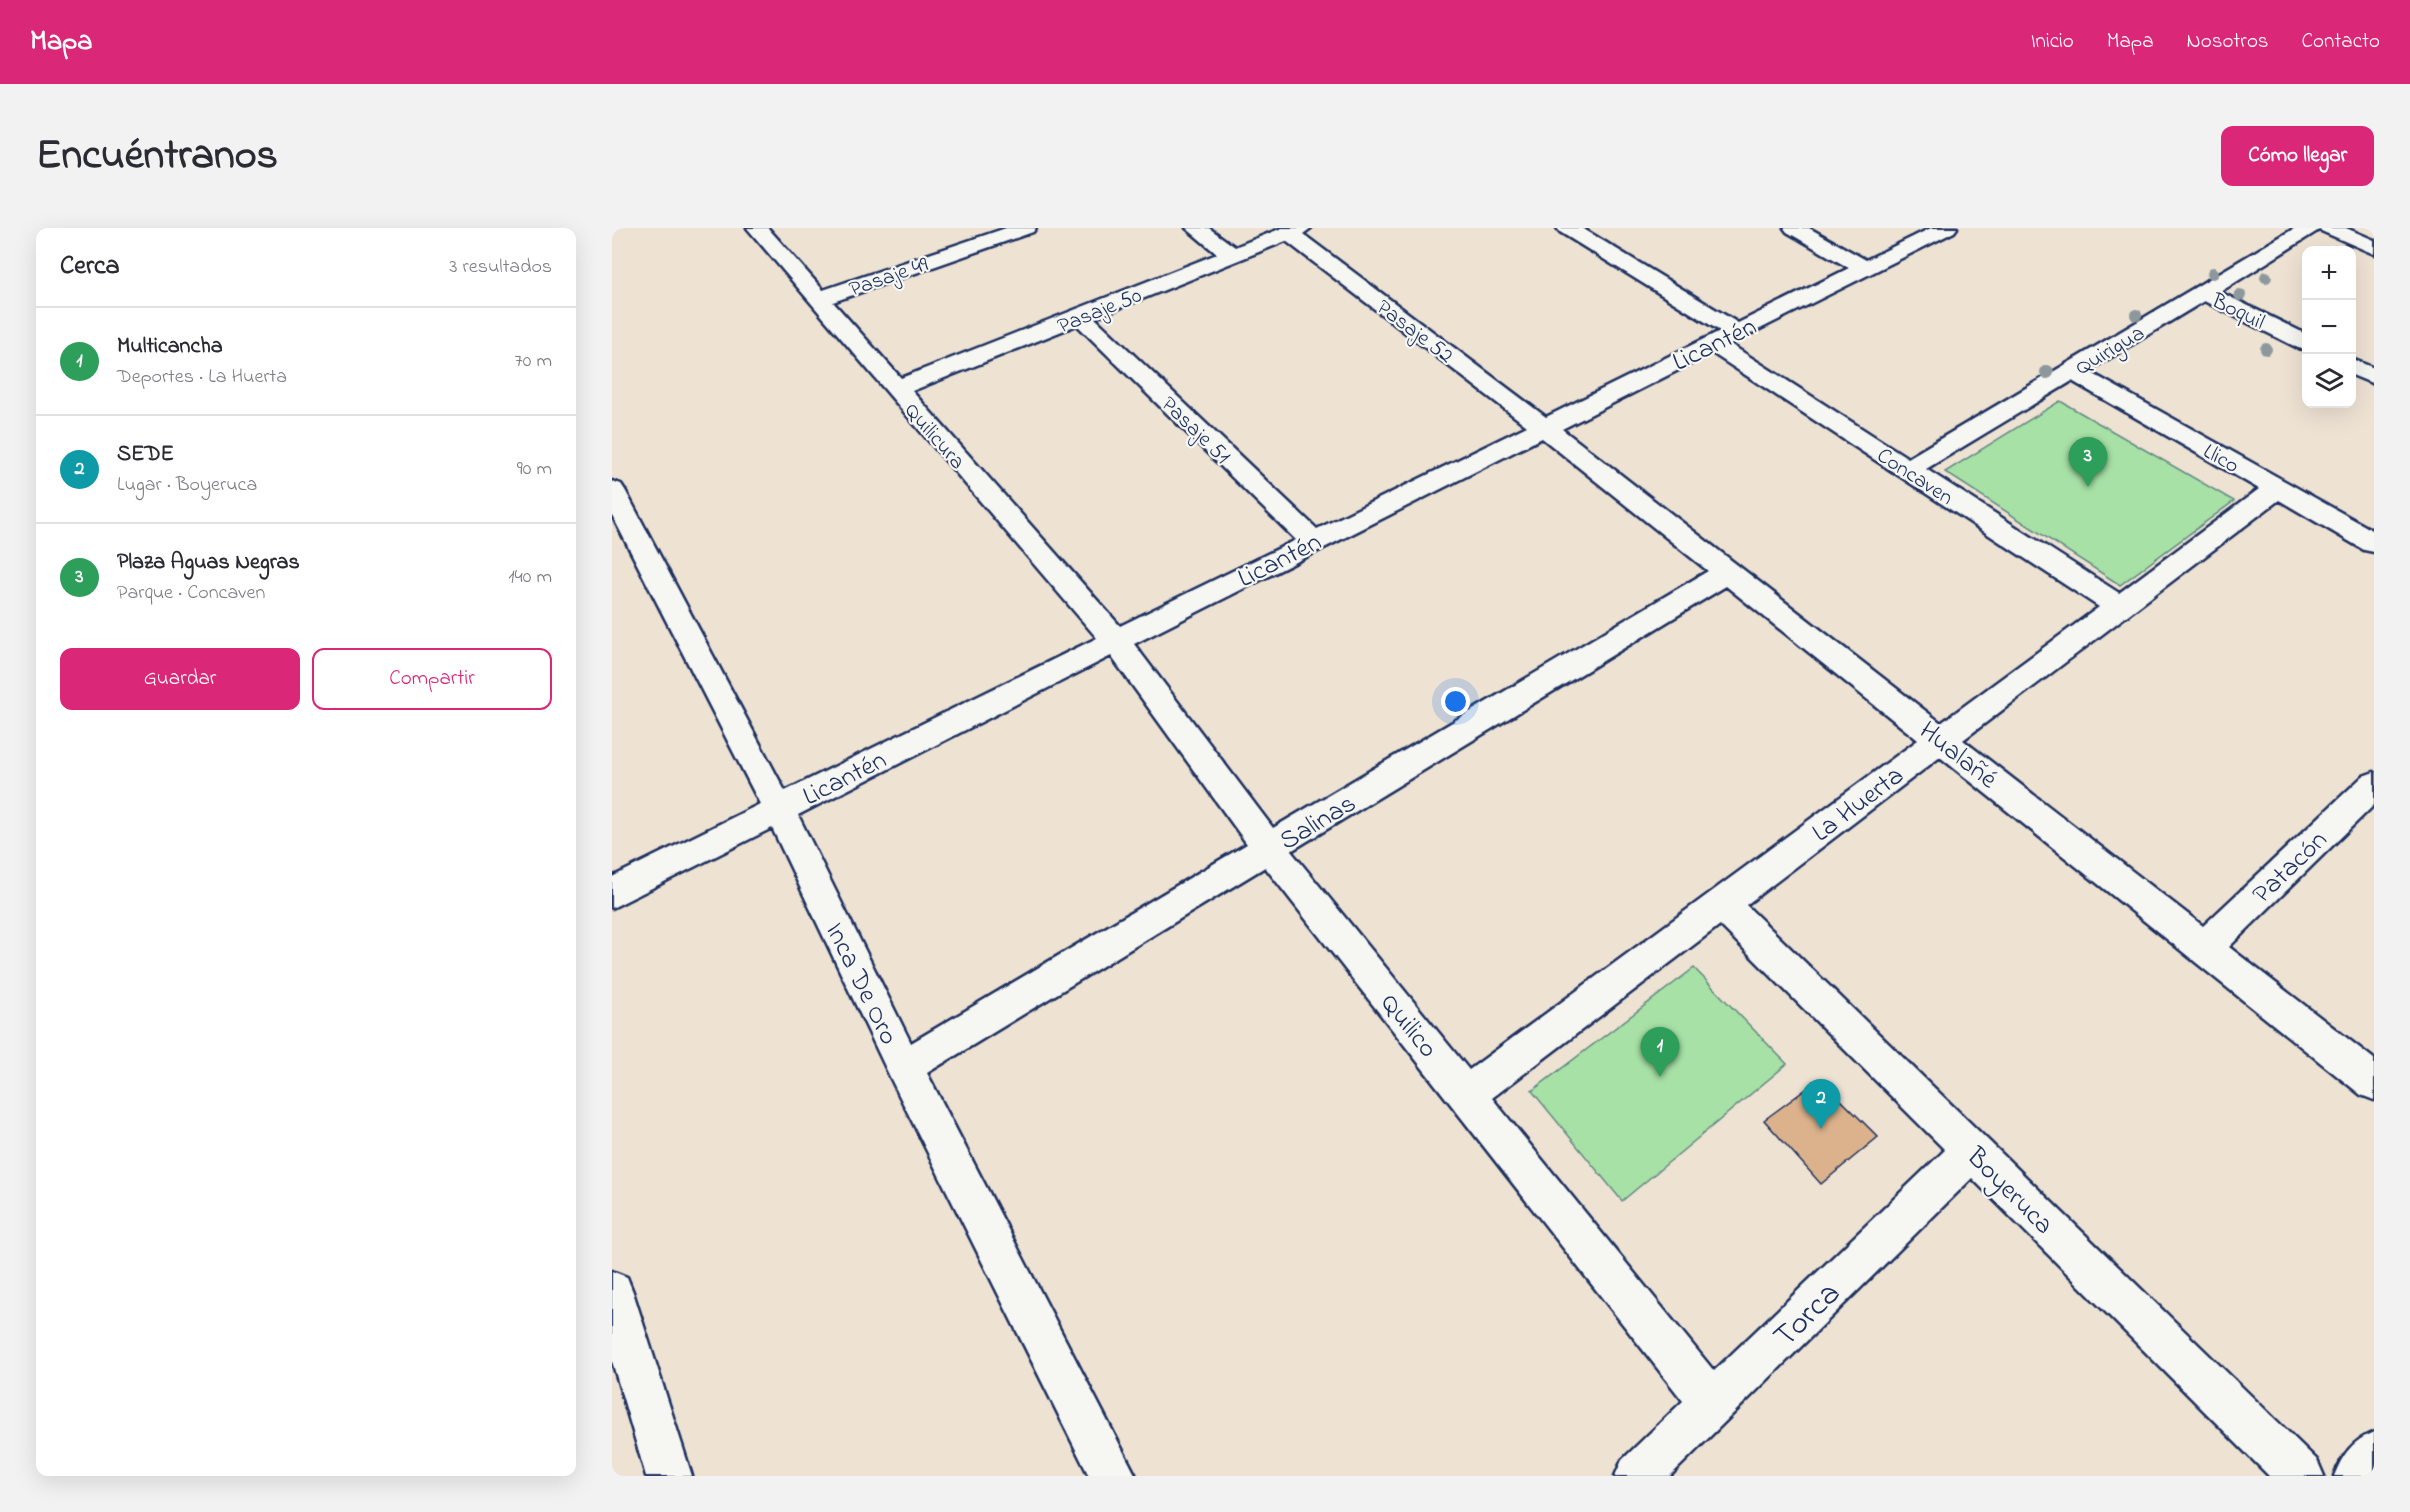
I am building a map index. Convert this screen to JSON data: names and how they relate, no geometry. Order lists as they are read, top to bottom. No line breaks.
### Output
{"streets":{"street":["Pasaje 49","Pasaje 50","Boquil","Pasaje 52","Licantén","Quirigua","Pasaje 51","Quilicura","Llico","Concaven","Hualañé","La Huerta","Salinas","Patacón","Inca De Oro","Quilico","Boyeruca","Torca"]},"crossings":[["Pasaje 49","Quilicura"],["Pasaje 50","Pasaje 52"],["Pasaje 50","Pasaje 51"],["Pasaje 50","Quilicura"],["Boquil","Quirigua"],["Pasaje 52","Licantén"],["Pasaje 52","Hualañé"],["Licantén","Pasaje 51"],["Licantén","Quilicura"],["Licantén","Concaven"],["Licantén","Hualañé"],["Licantén","Inca De Oro"],["Licantén","Quilico"],["Quirigua","Llico"],["Quirigua","Concaven"],["Quilicura","Quilico"],["Llico","La Huerta"],["Concaven","La Huerta"],["Hualañé","La Huerta"],["Hualañé","Salinas"],["Hualañé","Patacón"],["La Huerta","Quilico"],["La Huerta","Boyeruca"],["Salinas","Inca De Oro"],["Salinas","Quilico"],["Quilico","Torca"],["Boyeruca","Torca"]],"page":{"header":"Mapa","nav":["Inicio","Mapa","Nosotros","Contacto"],"title":"Encuéntranos","buttons":["Cómo llegar",["Guardar","Compartir"]],"heading":["Cerca","3 resultados"],"map_buttons":["+","−"],"list":[{"mark":"1","name":"Multicancha","note":"Deportes · La Huerta","value":"70 m"},{"mark":"2","name":"SEDE","note":"Lugar · Boyeruca","value":"90 m"},{"mark":"3","name":"Plaza Aguas Negras","note":"Parque · Concaven","value":"140 m"}],"pins":["3","1","2"]}}
